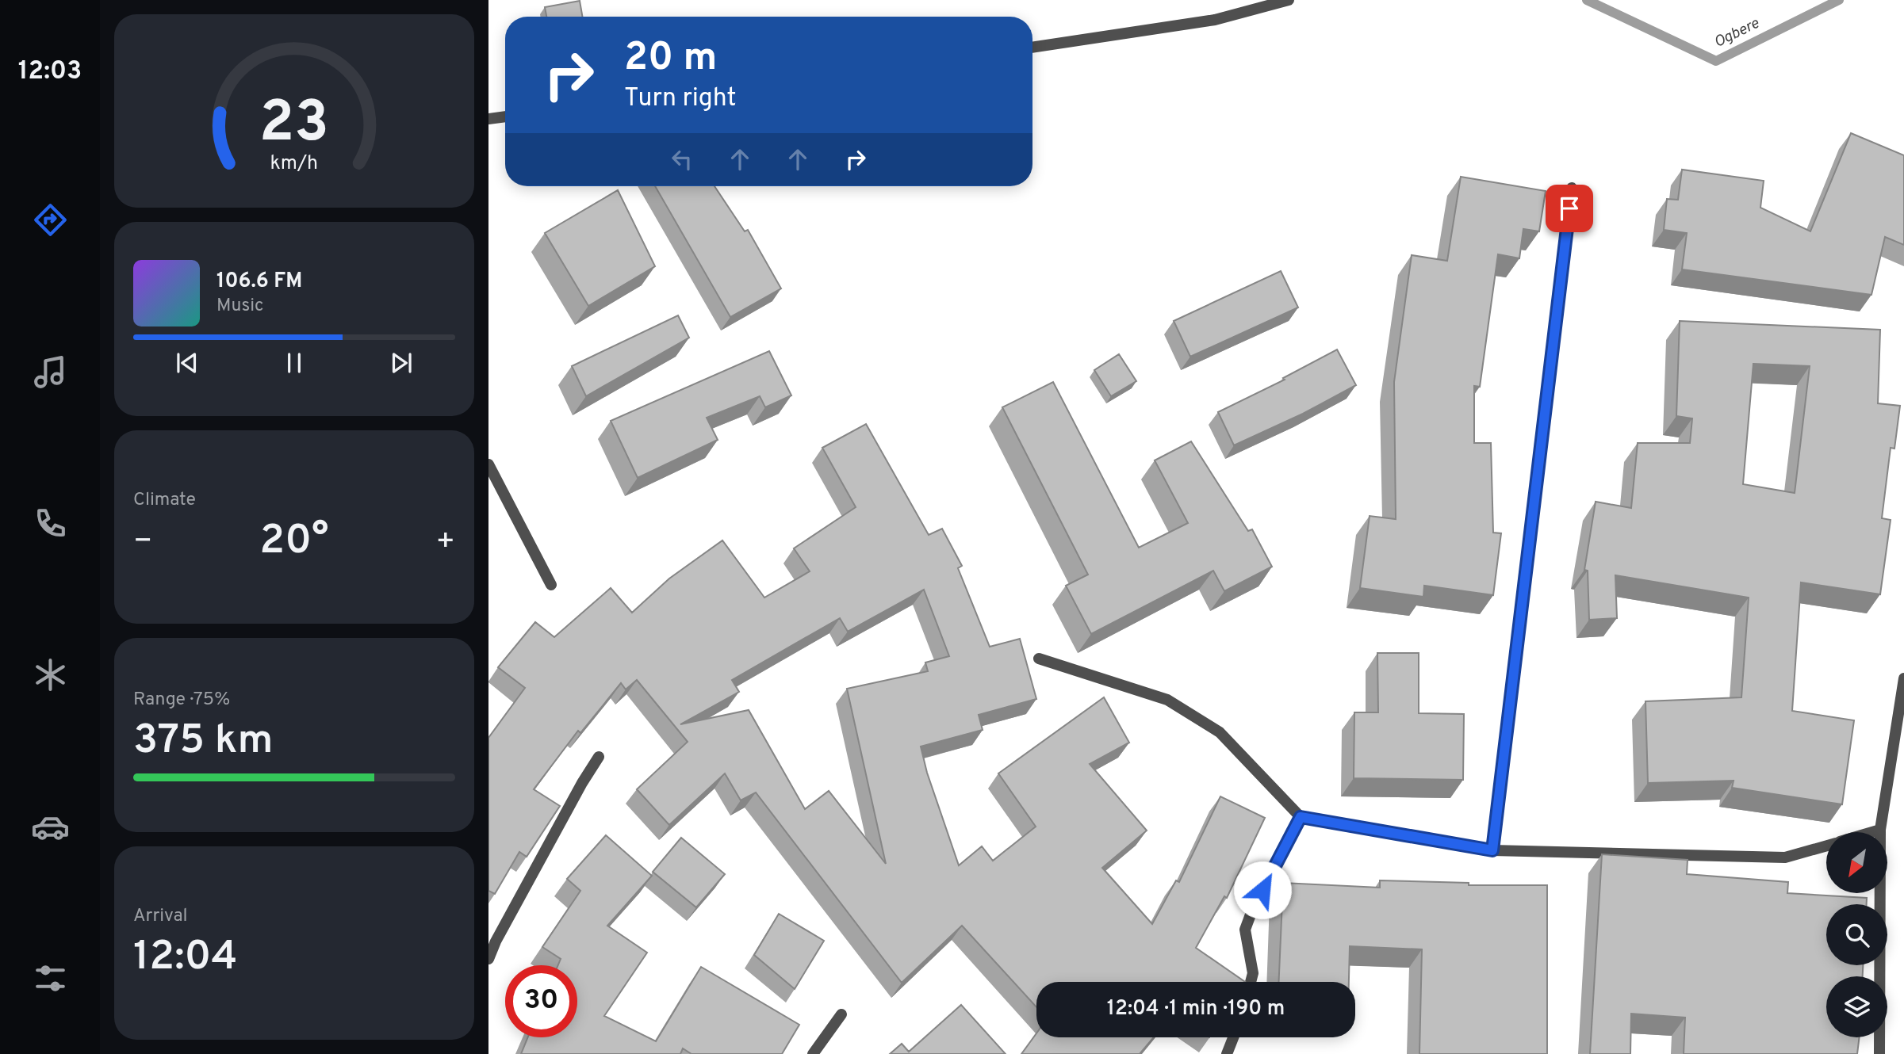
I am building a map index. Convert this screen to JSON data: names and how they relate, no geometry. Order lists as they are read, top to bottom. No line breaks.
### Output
{"water":["Ogbere"],"north":"bottom left","page":{"tabs":"12:03","turn":["20 m","Turn right"],"song":["106.6 FM","Music"],"tile":["Climate",["Range · 75%","375 km"],["Arrival","12:04"]],"heat":["−","20°","+"],"limit":"30","trip":"12:04 · 1 min · 190 m","gauge":["23","km/h"]}}
